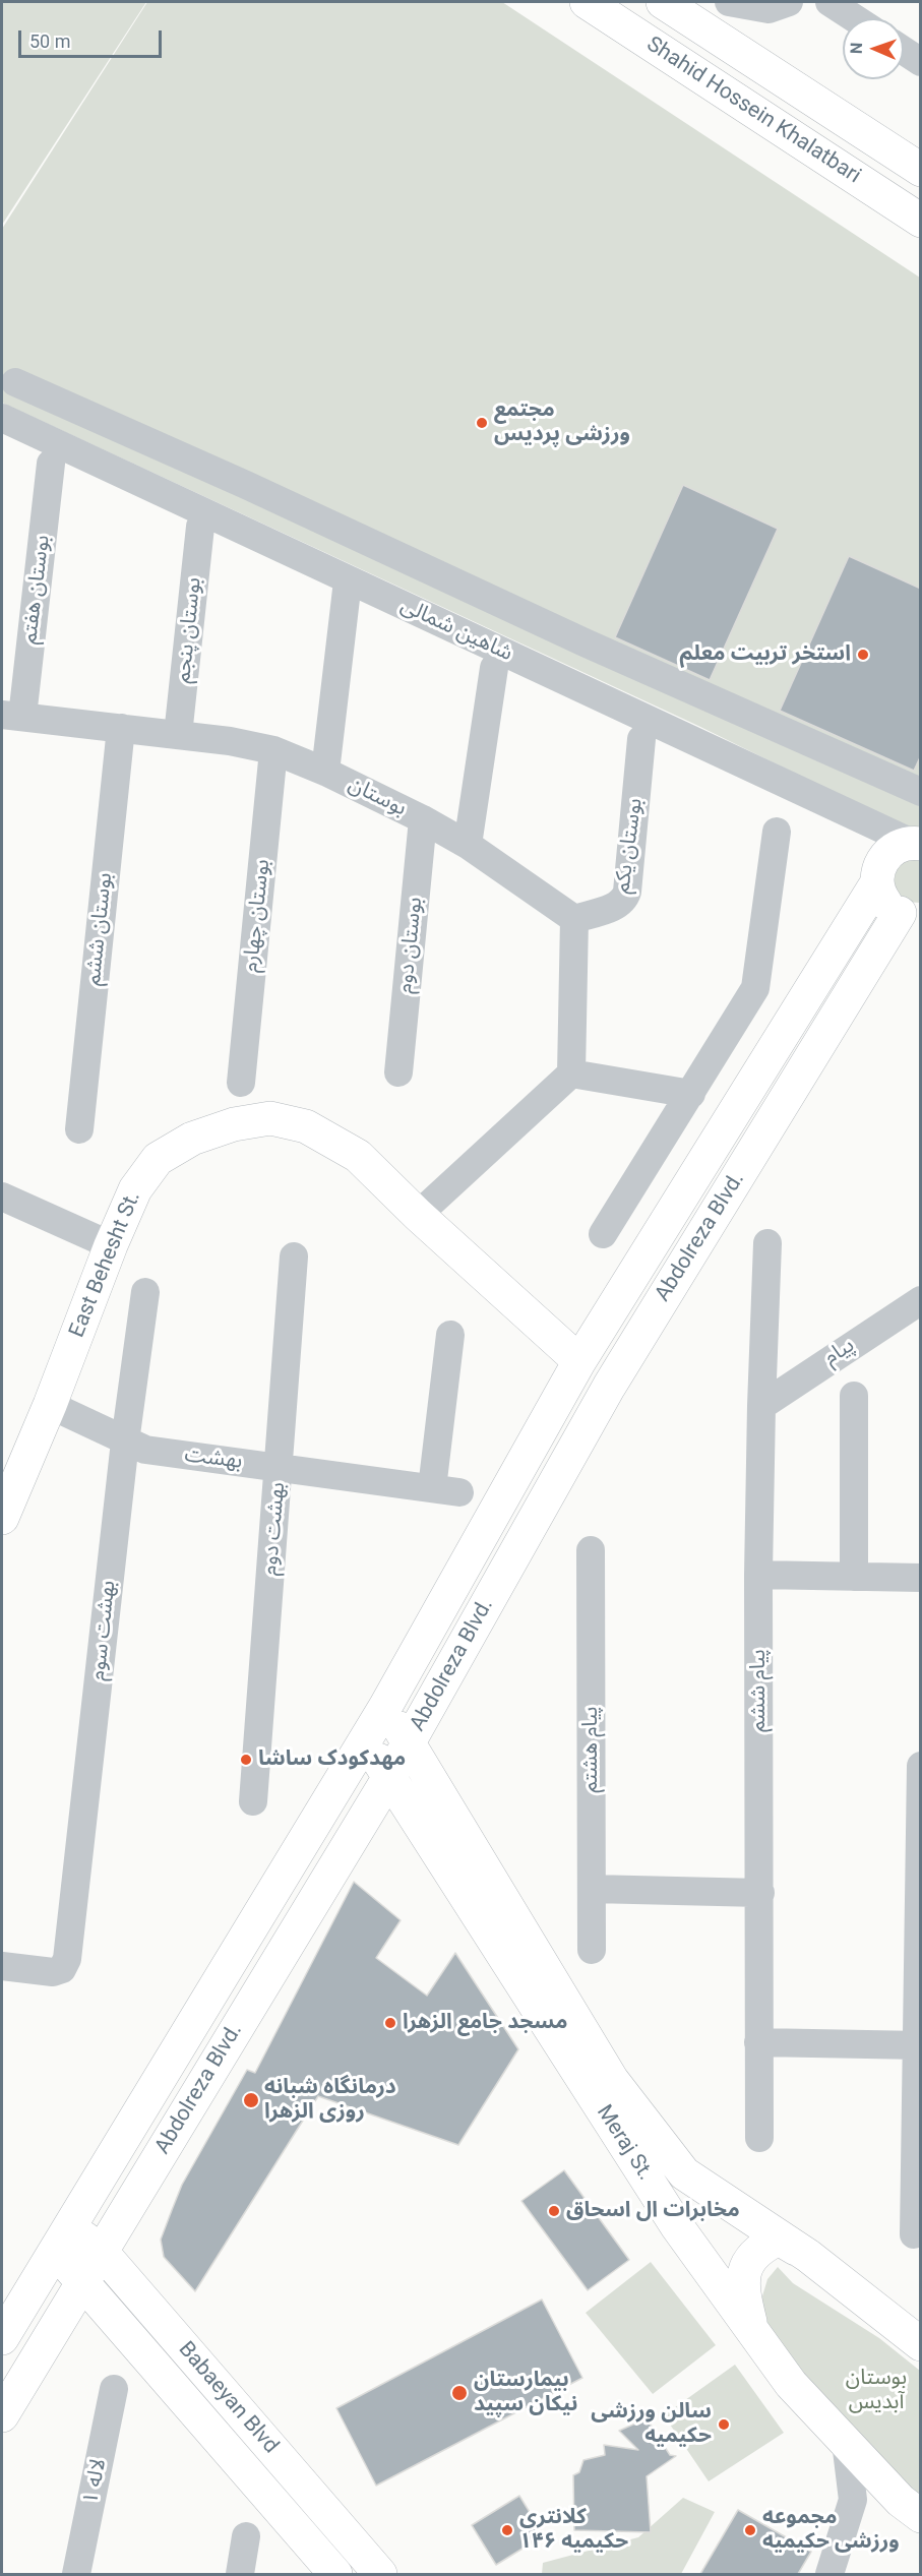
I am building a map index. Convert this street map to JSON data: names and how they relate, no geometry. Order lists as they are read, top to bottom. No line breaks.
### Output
{"streets":{"main road":["Shahid Hossein Khalatbari","Abdolreza Blvd.","East Behesht St.","Meraj St.","Babaeyan Blvd"],"street":["بوستان هفتم","بوستان پنجم","شاهین شمالی","بوستان","بوستان یکم","بوستان چهارم","بوستان ششم","بوستان دوم","پیام","بهشت","بهشت دوم","بهشت سوم","پیام ششم","پیام هشتم","لاله ۱"]},"crossings":[["بوستان هفتم","بوستان"],["بوستان پنجم","بوستان"],["شاهین شمالی","Abdolreza Blvd."],["بوستان","بوستان یکم"],["بوستان","بوستان چهارم"],["بوستان","بوستان ششم"],["بوستان","بوستان دوم"],["Abdolreza Blvd.","East Behesht St."],["Abdolreza Blvd.","Meraj St."],["Abdolreza Blvd.","Babaeyan Blvd"],["East Behesht St.","بهشت"],["پیام","پیام ششم"],["بهشت","بهشت دوم"],["بهشت","بهشت سوم"]],"parks":["بوستان آبدیس"],"places":["مجتمع ورزشی پردیس","استخر تربیت معلم","مهدکودک ساشا","مسجد جامع الزهرا","درمانگاه شبانه روزی الزهرا","مخابرات ال اسحاق","بیمارستان نیکان سپید","سالن ورزشی حکیمیه","کلانتری ۱۴۶ حکیمیه","مجموعه ورزشی حکیمیه"],"scale_bar":"50 m","north":"left"}
